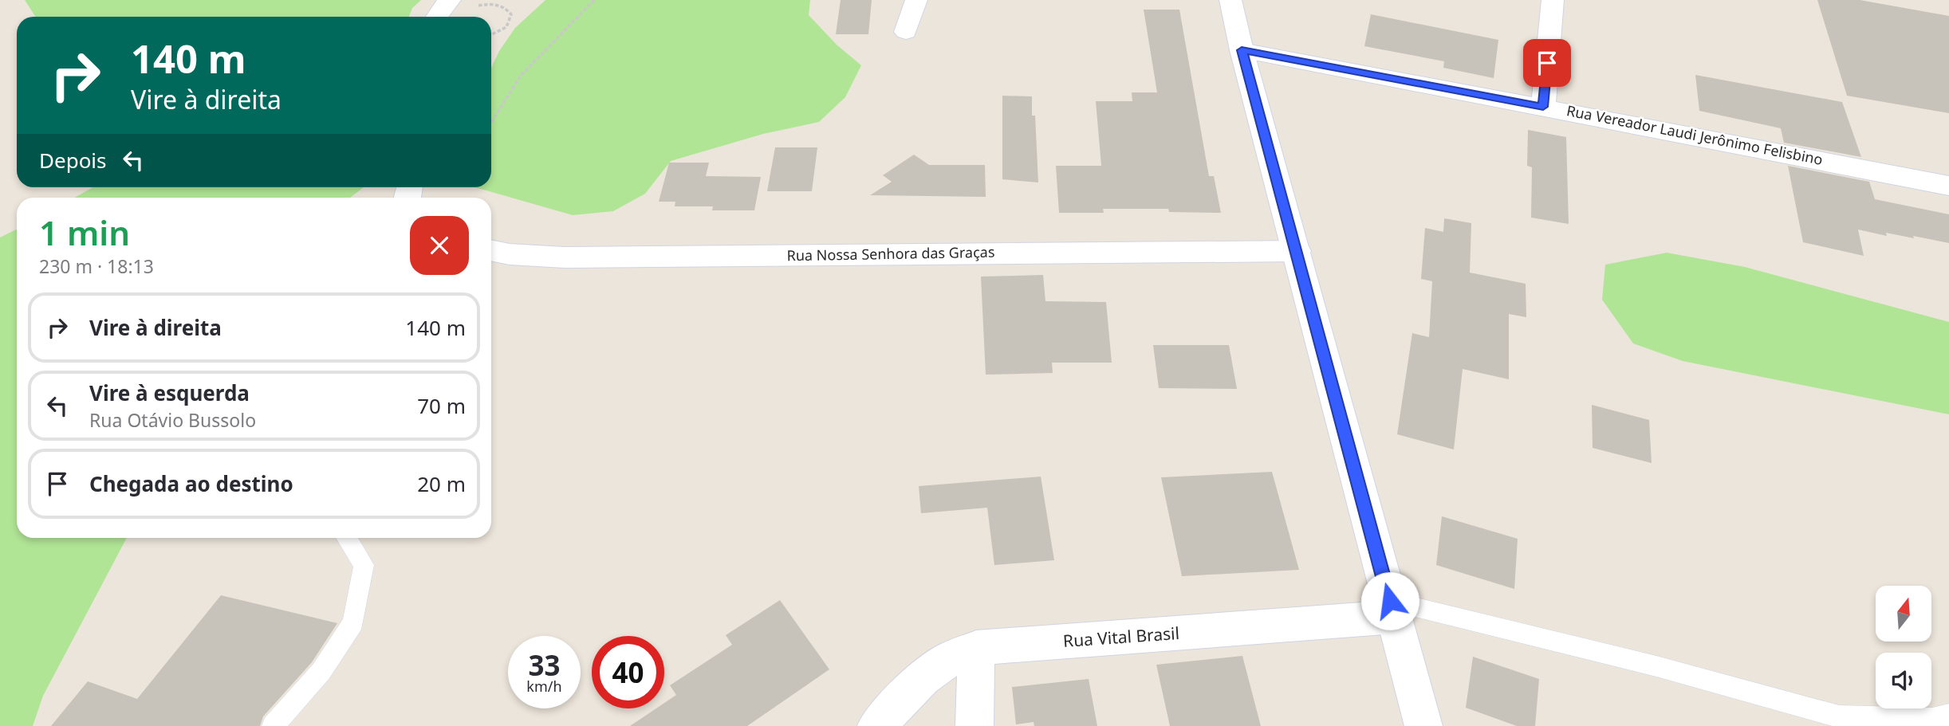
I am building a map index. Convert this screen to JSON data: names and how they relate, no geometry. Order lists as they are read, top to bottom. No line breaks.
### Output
{"streets":{"street":["Rua Vereador Laudi Jerônimo Felisbino","Rua Nossa Senhora das Graças","Rua Vital Brasil"]},"north":"top","page":{"turn":["140 m","Vire à direita"],"then":"Depois","heading":["1 min","230 m · 18:13"],"list":[{"name":"Vire à direita","value":"140 m"},{"name":"Vire à esquerda","note":"Rua Otávio Bussolo","value":"70 m"},{"name":"Chegada ao destino","value":"20 m"}],"speed":"33 km/h","limit":"40"}}
